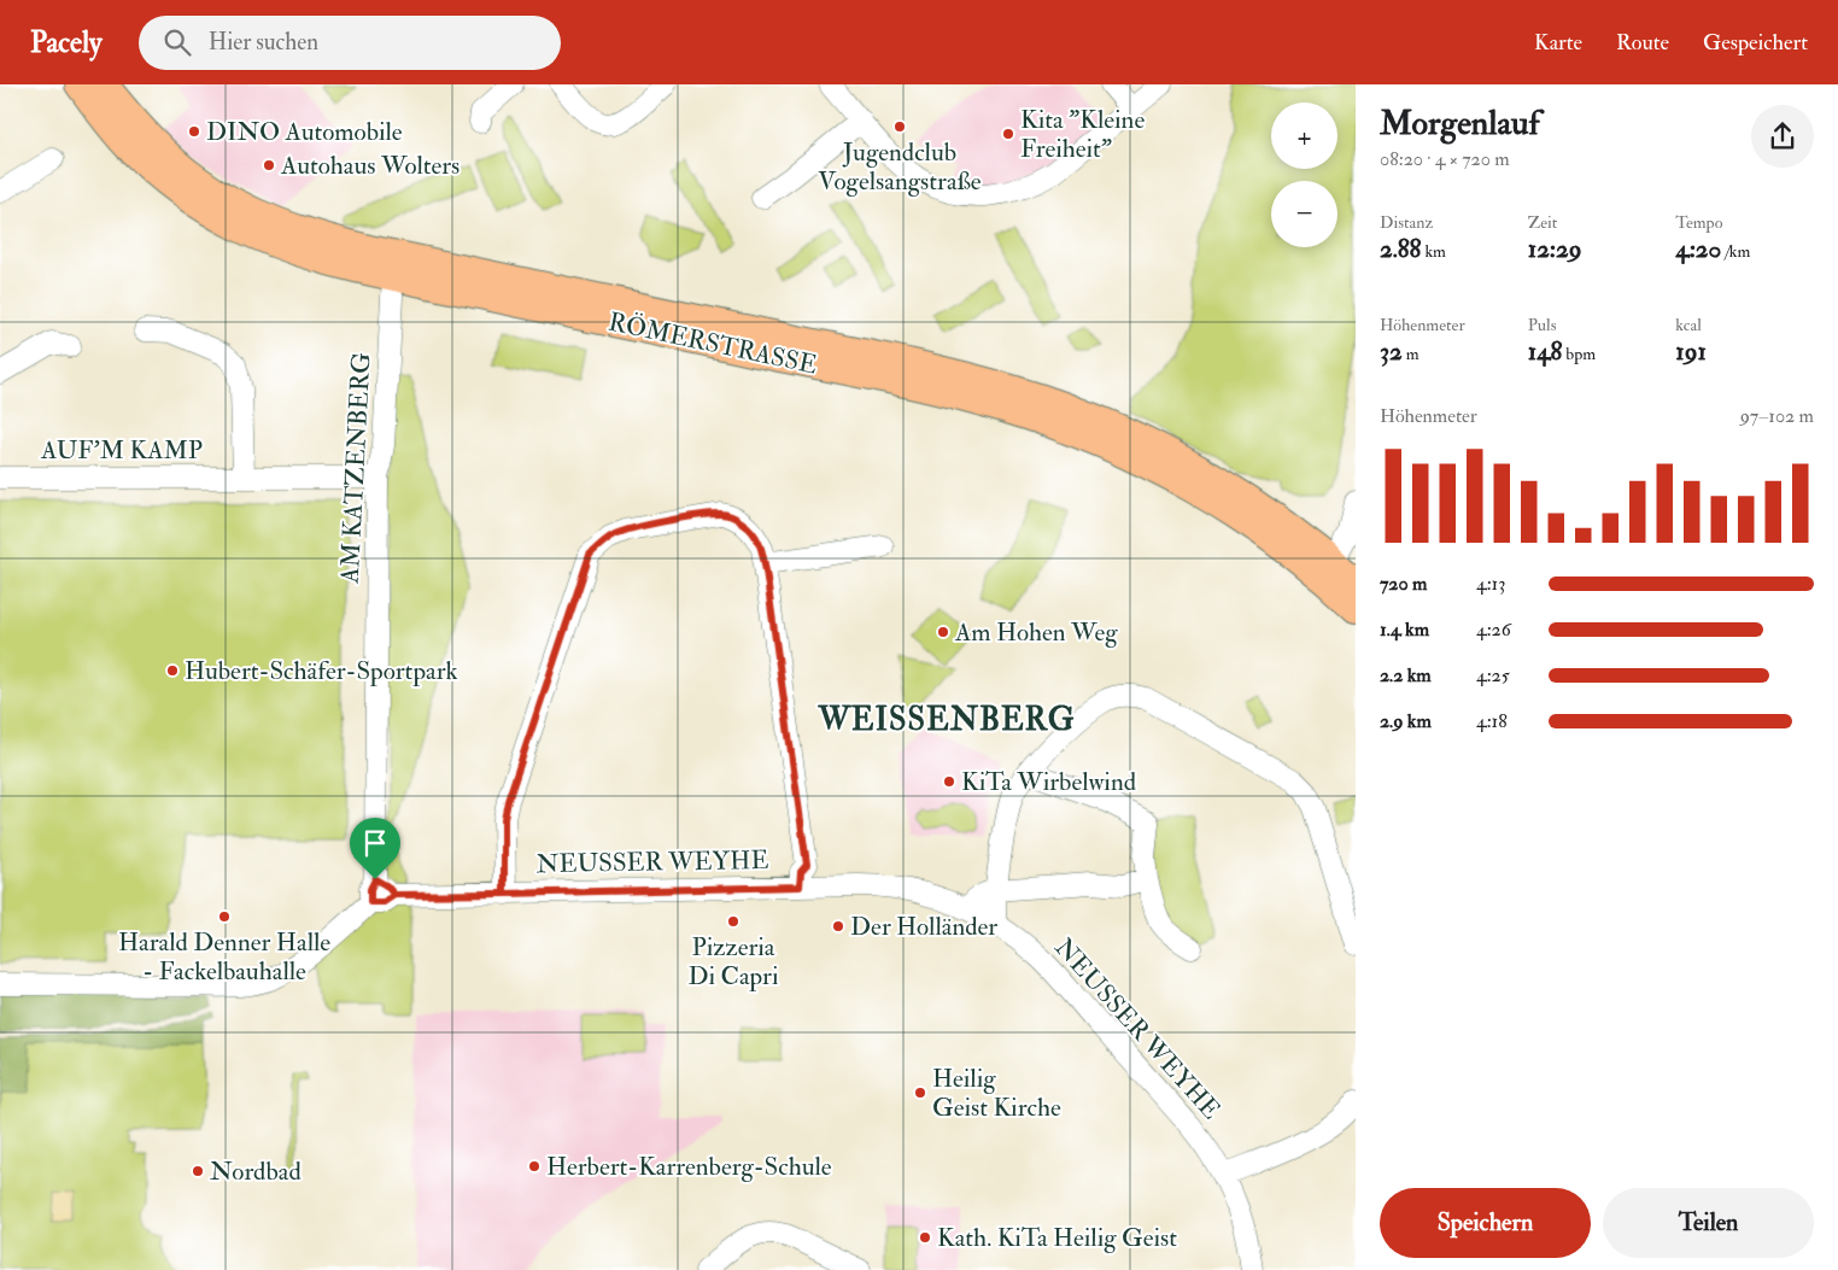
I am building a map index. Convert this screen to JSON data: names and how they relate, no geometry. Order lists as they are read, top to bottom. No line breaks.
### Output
{"streets":{"main road":["RÖMERSTRASSE"],"street":["AUF'M KAMP","AM KATZENBERG","NEUSSER WEYHE"]},"crossings":[["RÖMERSTRASSE","AM KATZENBERG"],["AUF'M KAMP","AM KATZENBERG"],["AM KATZENBERG","NEUSSER WEYHE"]],"districts":["WEISSENBERG"],"places":["Jugendclub Vogelsangstraße","DINO Automobile","Kita \"Kleine Freiheit\"","Autohaus Wolters","Am Hohen Weg","Hubert-Schäfer-Sportpark","KiTa Wirbelwind","Harald Denner Halle - Fackelbauhalle","Pizzeria Di Capri","Der Holländer","Heilig Geist Kirche","Herbert-Karrenberg-Schule","Nordbad","Kath. KiTa Heilig Geist"],"page":{"header":"Pacely","search":"Hier suchen","nav":["Karte","Route","Gespeichert"],"heading":["Morgenlauf","08:20 · 4 × 720 m"],"map_buttons":["+","−"],"stats":[["Distanz","2.88 km"],["Zeit","12:29"],["Tempo","4:20 /km"],["Höhenmeter","32 m"],["Puls","148 bpm"],["kcal","191"]],"chart":["Höhenmeter","97–102 m"],"list":[{"name":"720 m","note":"4:13"},{"name":"1.4 km","note":"4:26"},{"name":"2.2 km","note":"4:25"},{"name":"2.9 km","note":"4:18"}],"buttons":["Speichern","Teilen"]}}
